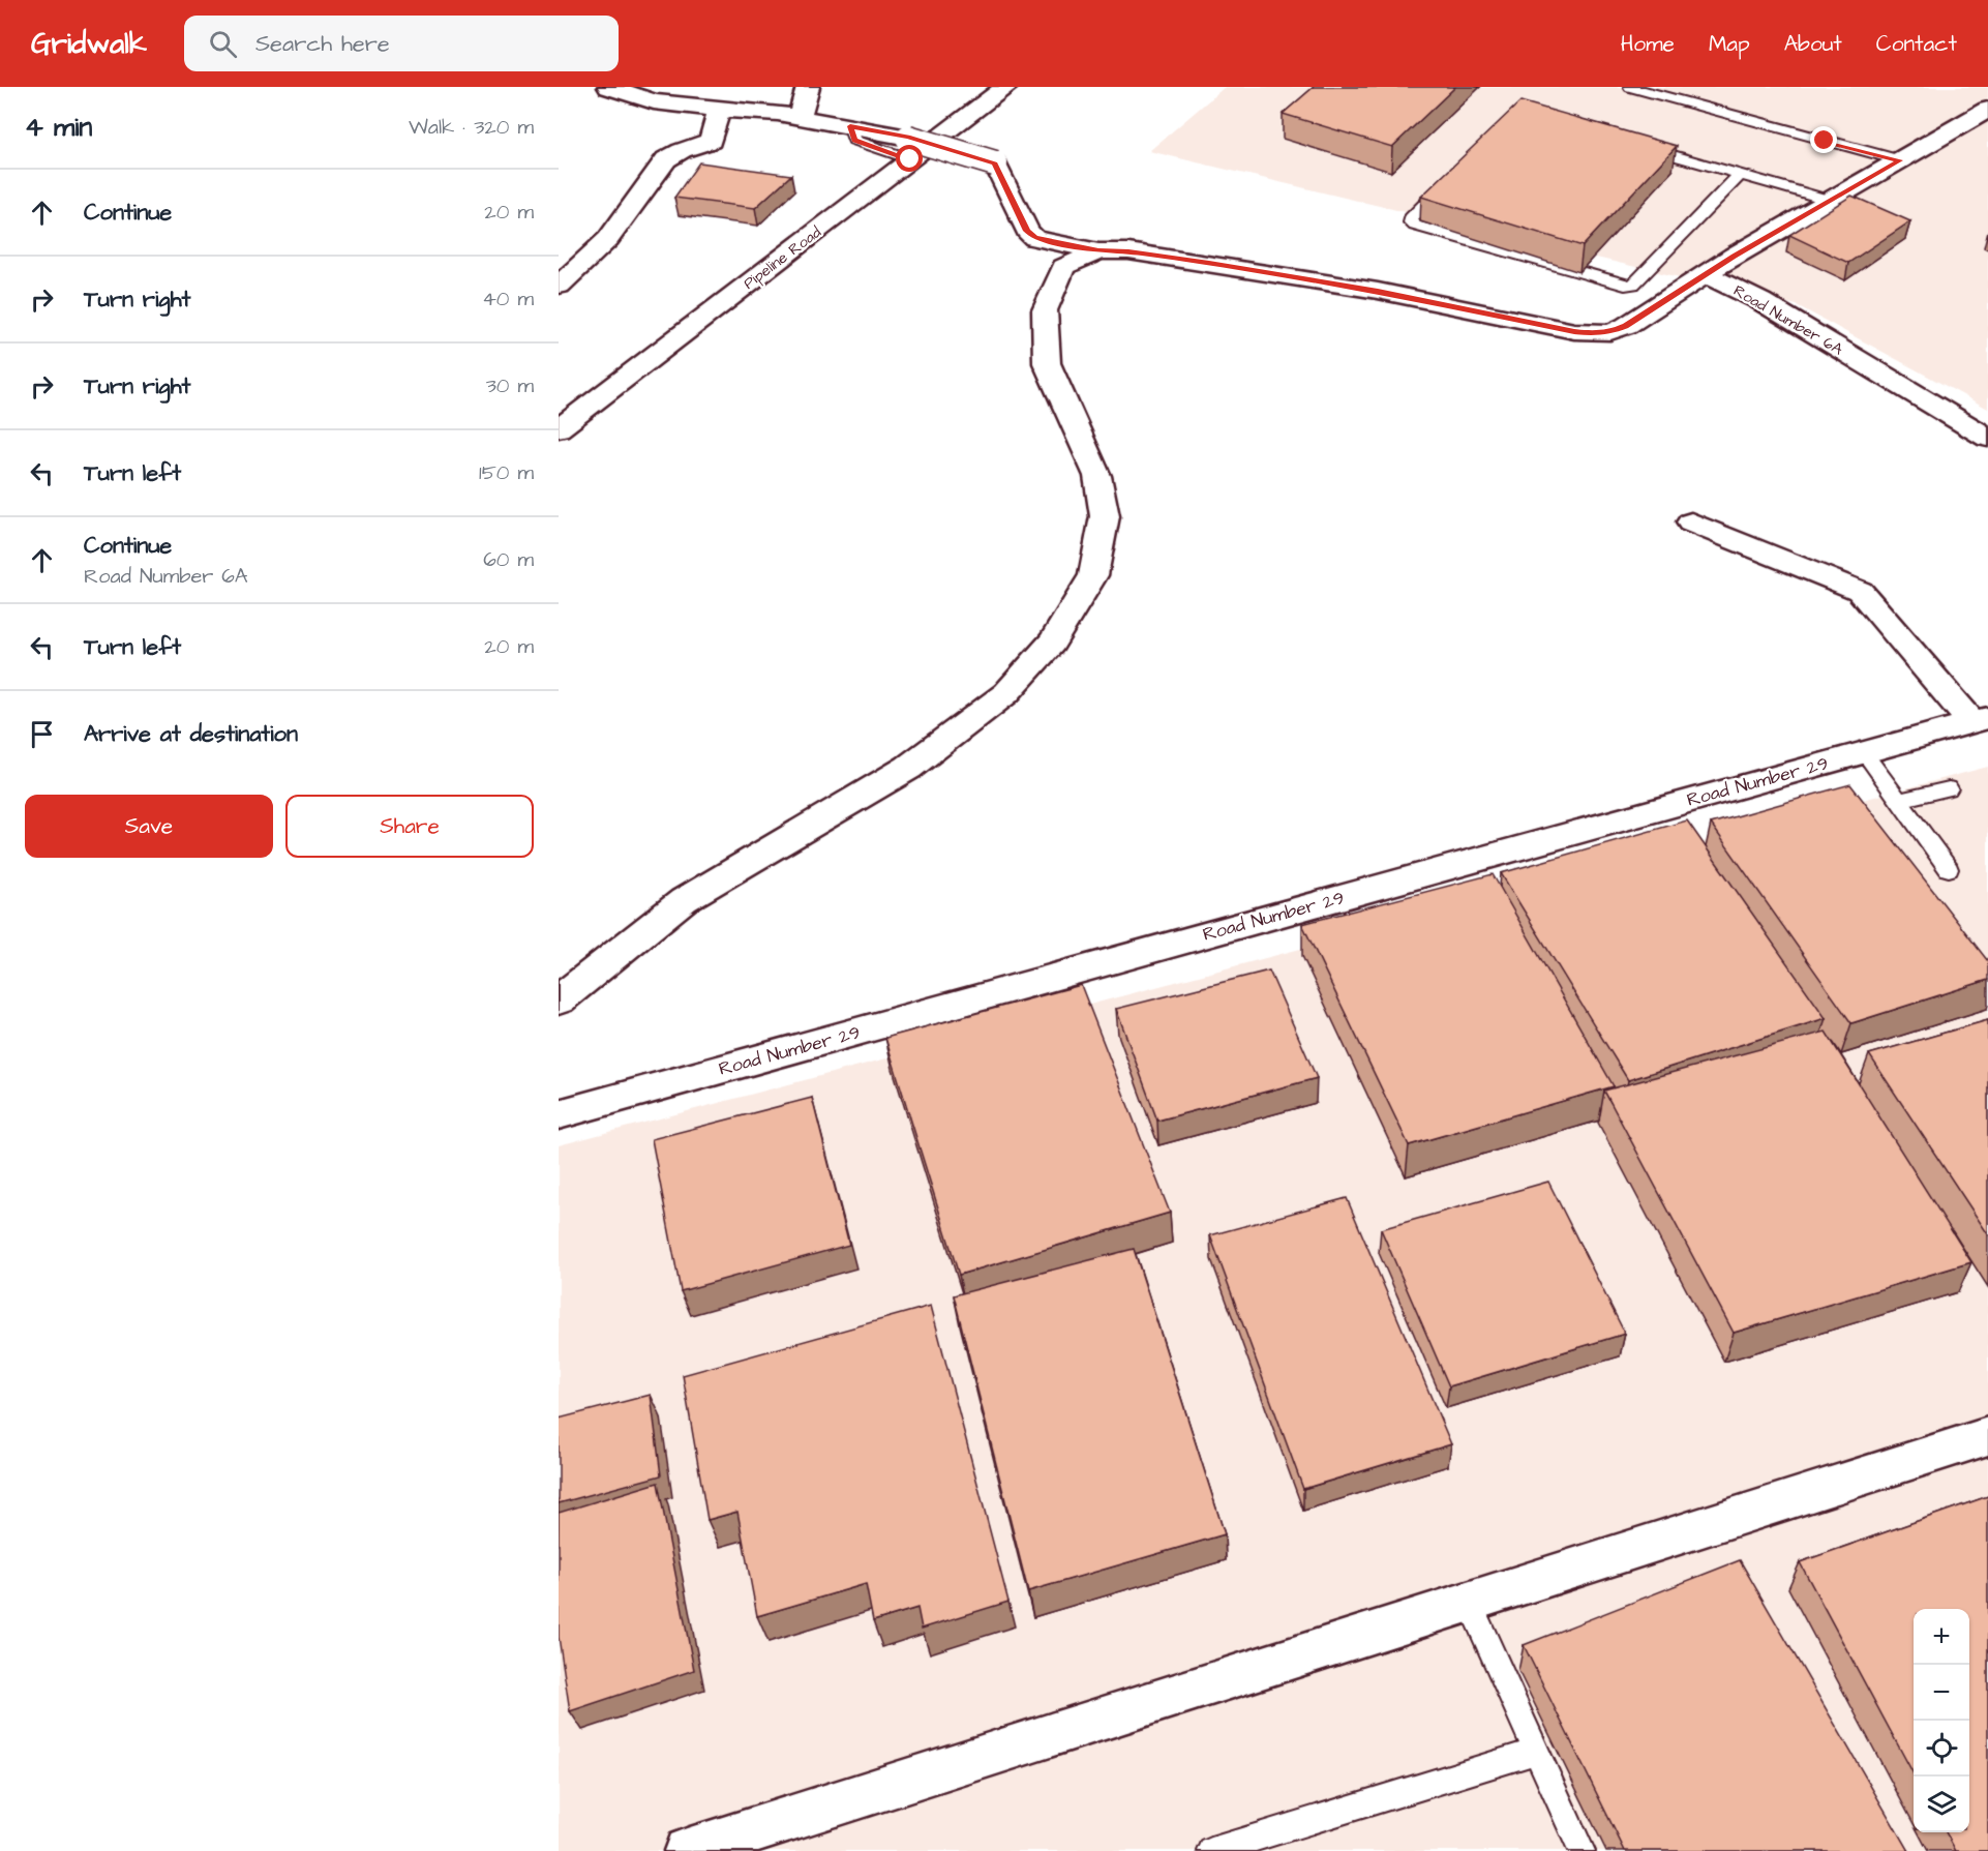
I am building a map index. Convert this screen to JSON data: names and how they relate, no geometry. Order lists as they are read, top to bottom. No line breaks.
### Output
{"streets":{"street":["Pipeline Road","Road Number 6A","Road Number 29"]},"page":{"header":"Gridwalk","search":"Search here","nav":["Home","Map","About","Contact"],"heading":["4 min","Walk · 320 m"],"list":[["Continue","20 m"],["Turn right","40 m"],["Turn right","30 m"],["Turn left","150 m"],["Continue","Road Number 6A","60 m"],["Turn left","20 m"],"Arrive at destination"],"buttons":["Save","Share"],"map_buttons":["+","−"]}}
